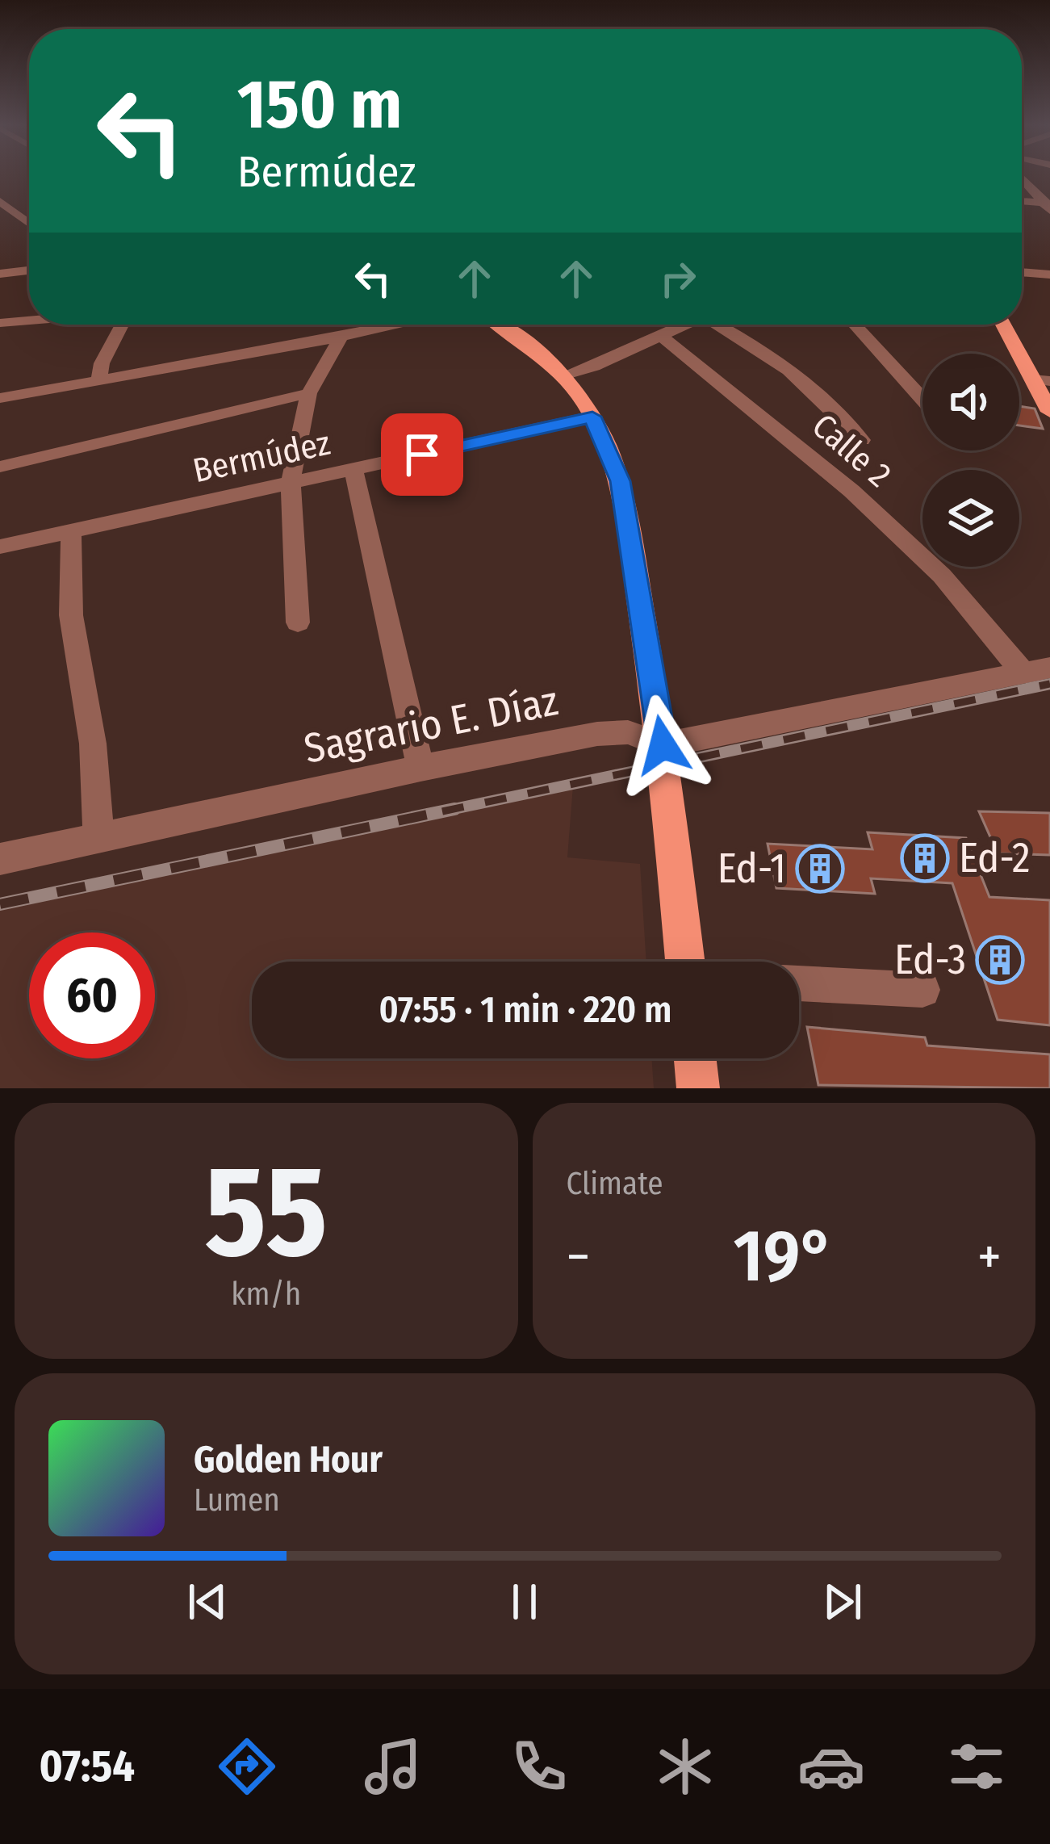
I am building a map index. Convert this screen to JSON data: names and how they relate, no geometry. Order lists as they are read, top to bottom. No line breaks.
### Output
{"streets":{"street":["Calle 2","Bermúdez","Sagrario E. Díaz"]},"crossings":[["Calle 2","Sagrario E. Díaz"]],"places":{"building":["Ed-2","Ed-1","Ed-3"]},"page":{"turn":["150 m","Bermúdez"],"limit":"60","trip":"07:55 · 1 min · 220 m","tile":[["55","km/h"],"Climate"],"heat":["−","19°","+"],"song":["Golden Hour","Lumen"],"tabs":"07:54"}}
